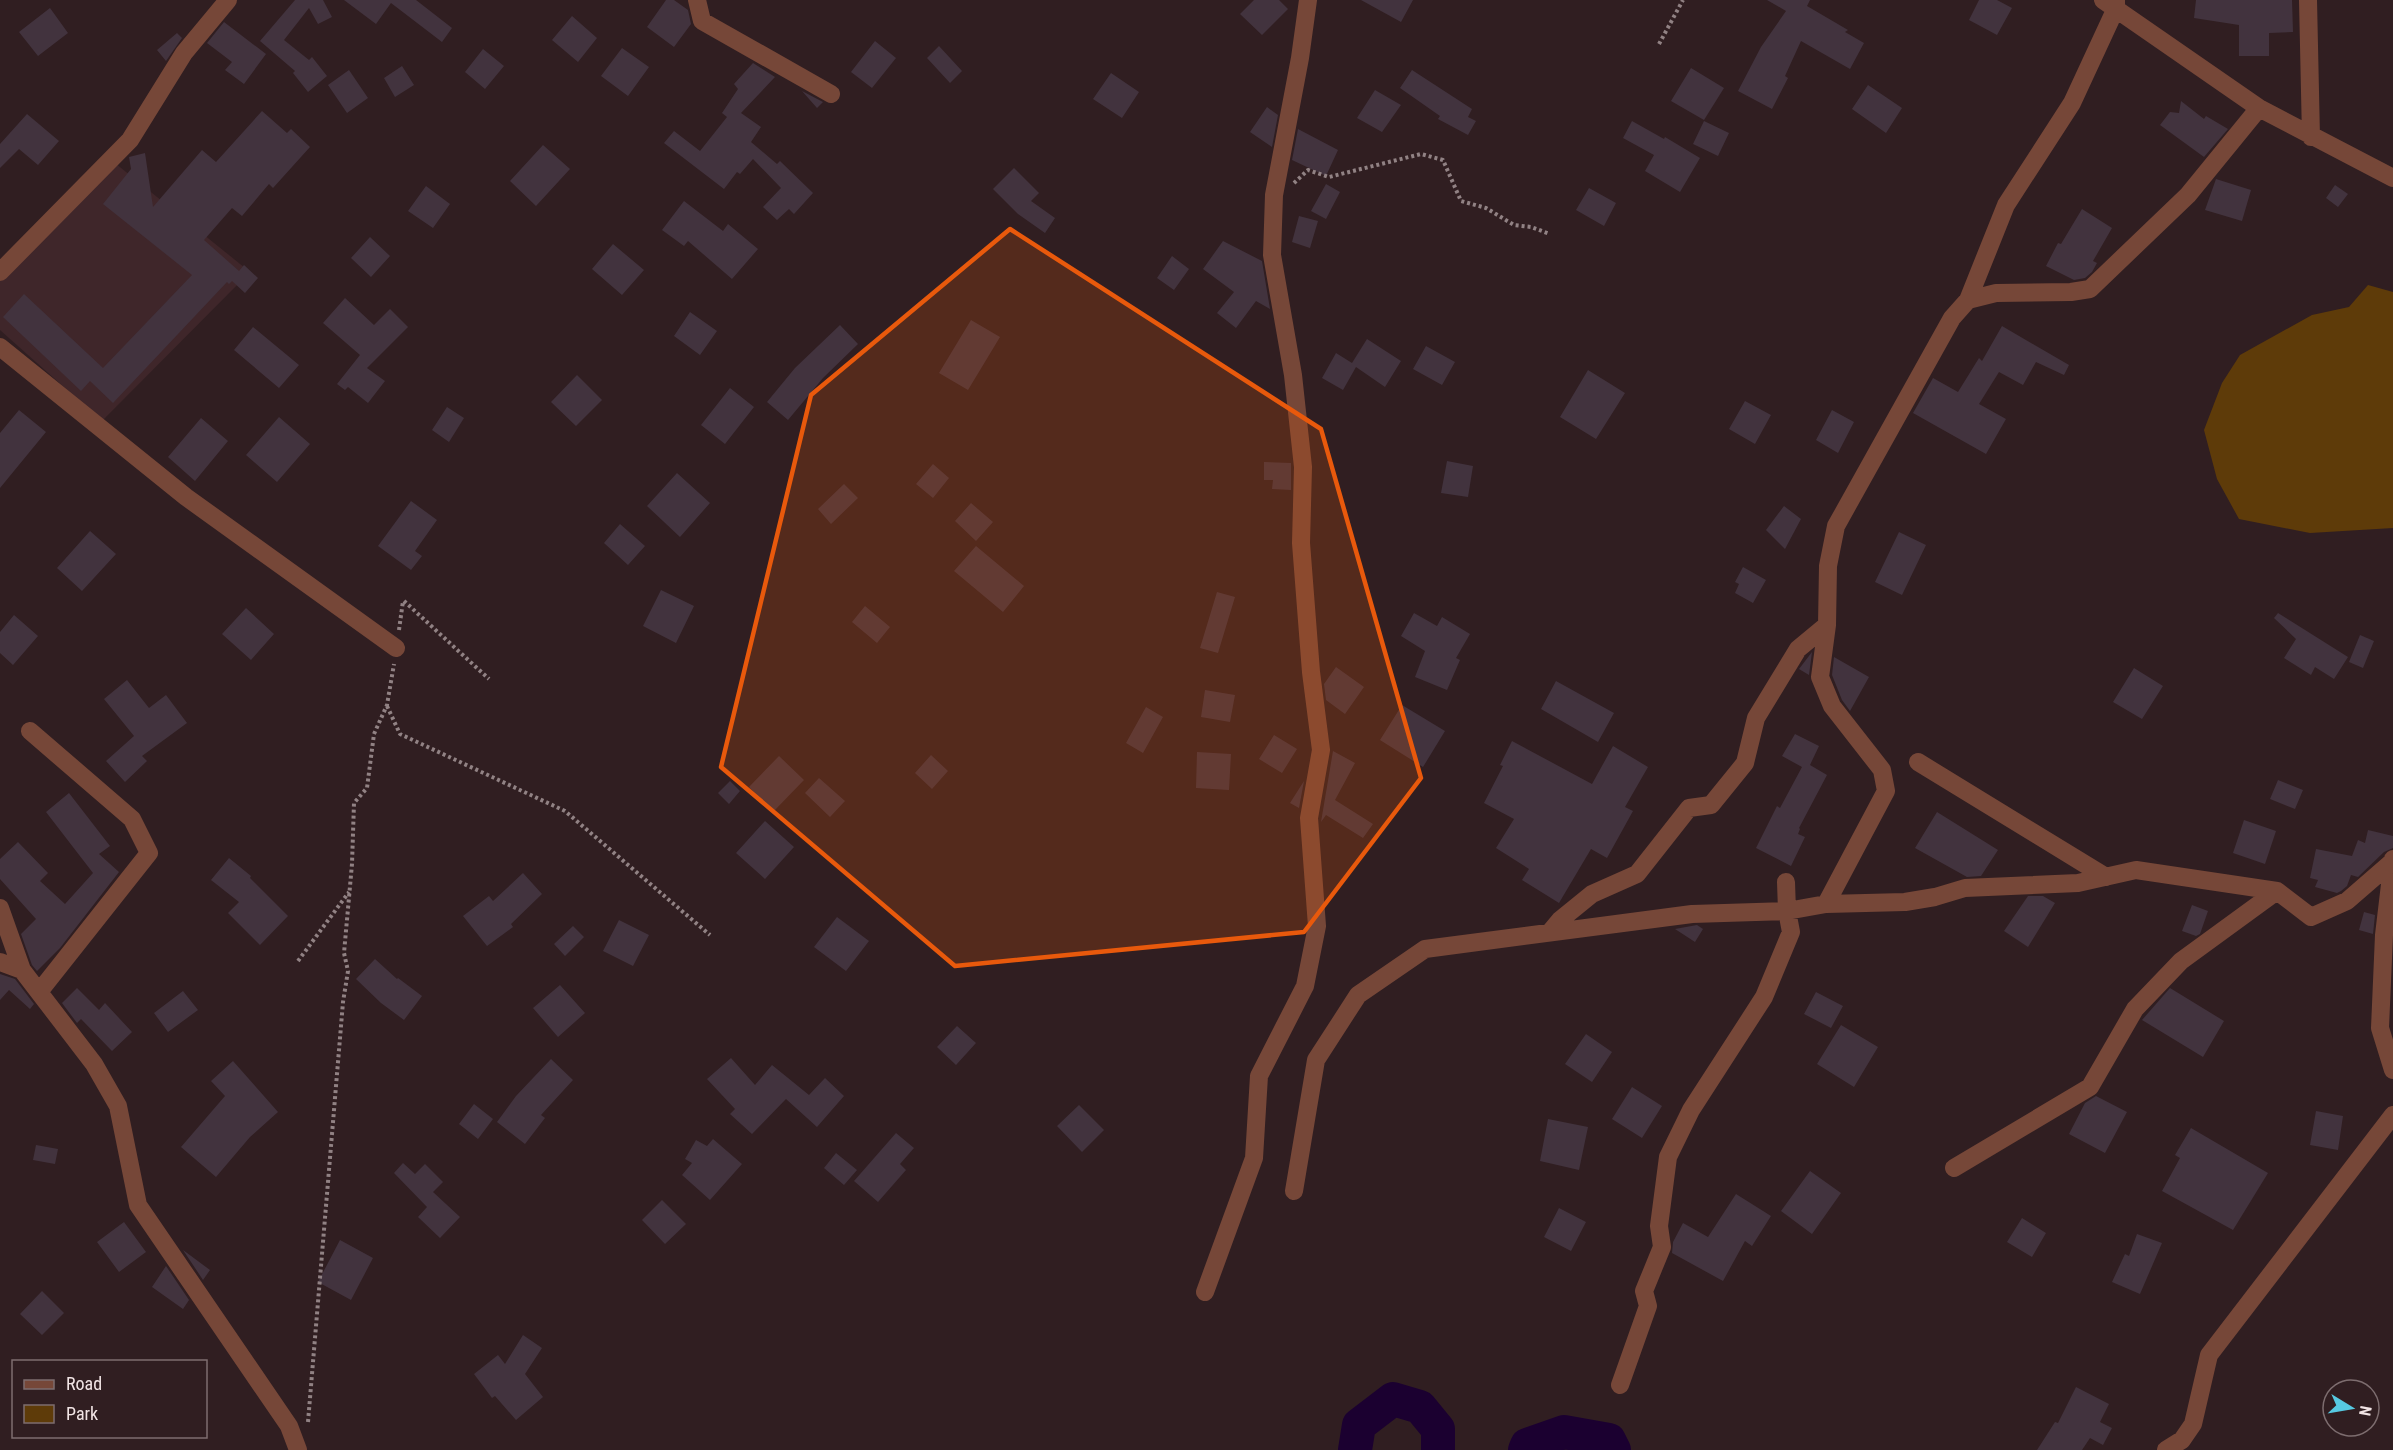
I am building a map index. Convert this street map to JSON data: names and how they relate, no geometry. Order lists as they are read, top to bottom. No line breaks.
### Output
{"legend":["Road","Park"],"north":"right"}
